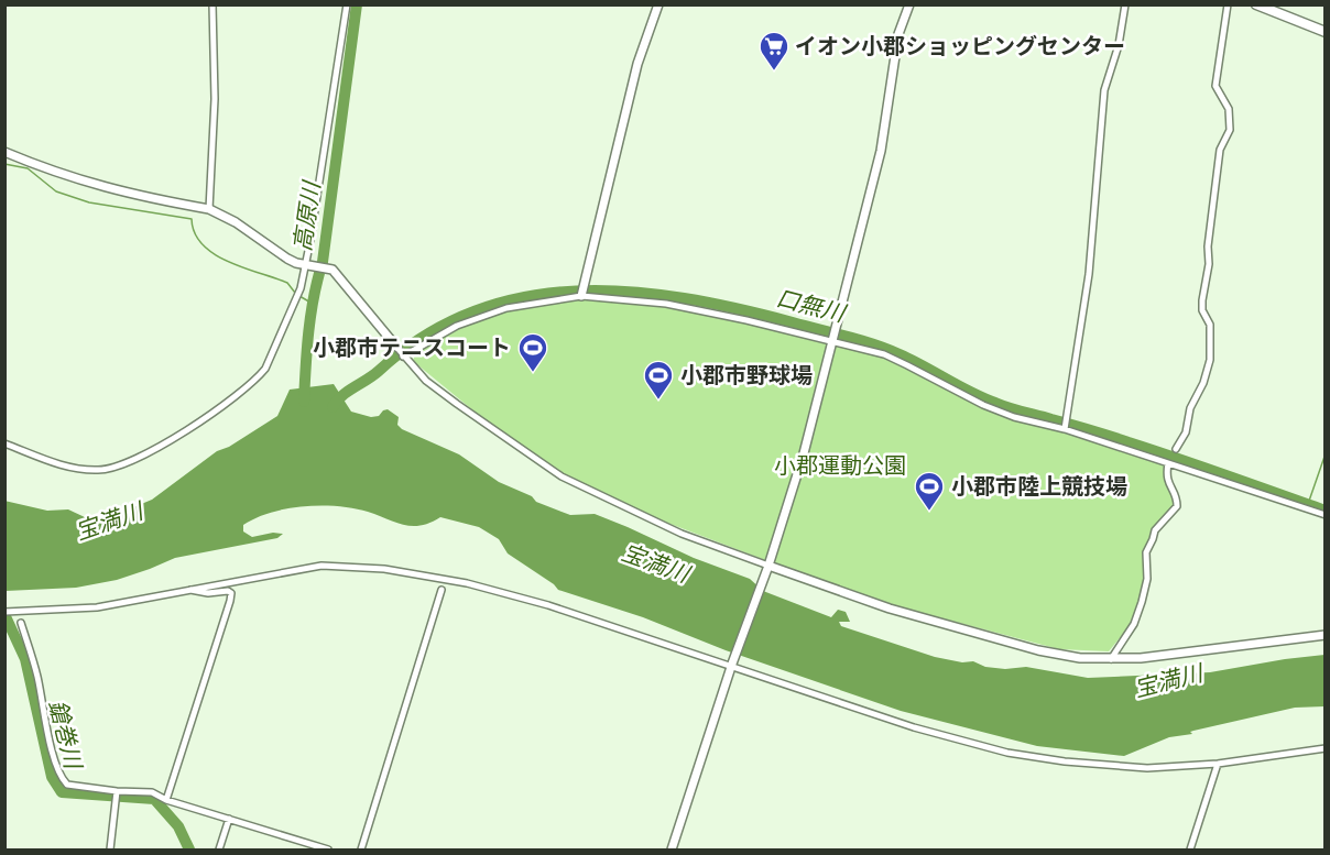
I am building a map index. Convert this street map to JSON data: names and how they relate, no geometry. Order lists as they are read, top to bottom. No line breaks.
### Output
{"water":["高原川","口無川","宝満川","鎗巻川"],"parks":["小郡運動公園"],"places":{"supermarket":["イオン小郡ショッピングセンター"],"sports":["小郡市テニスコート","小郡市野球場","小郡市陸上競技場"]}}
